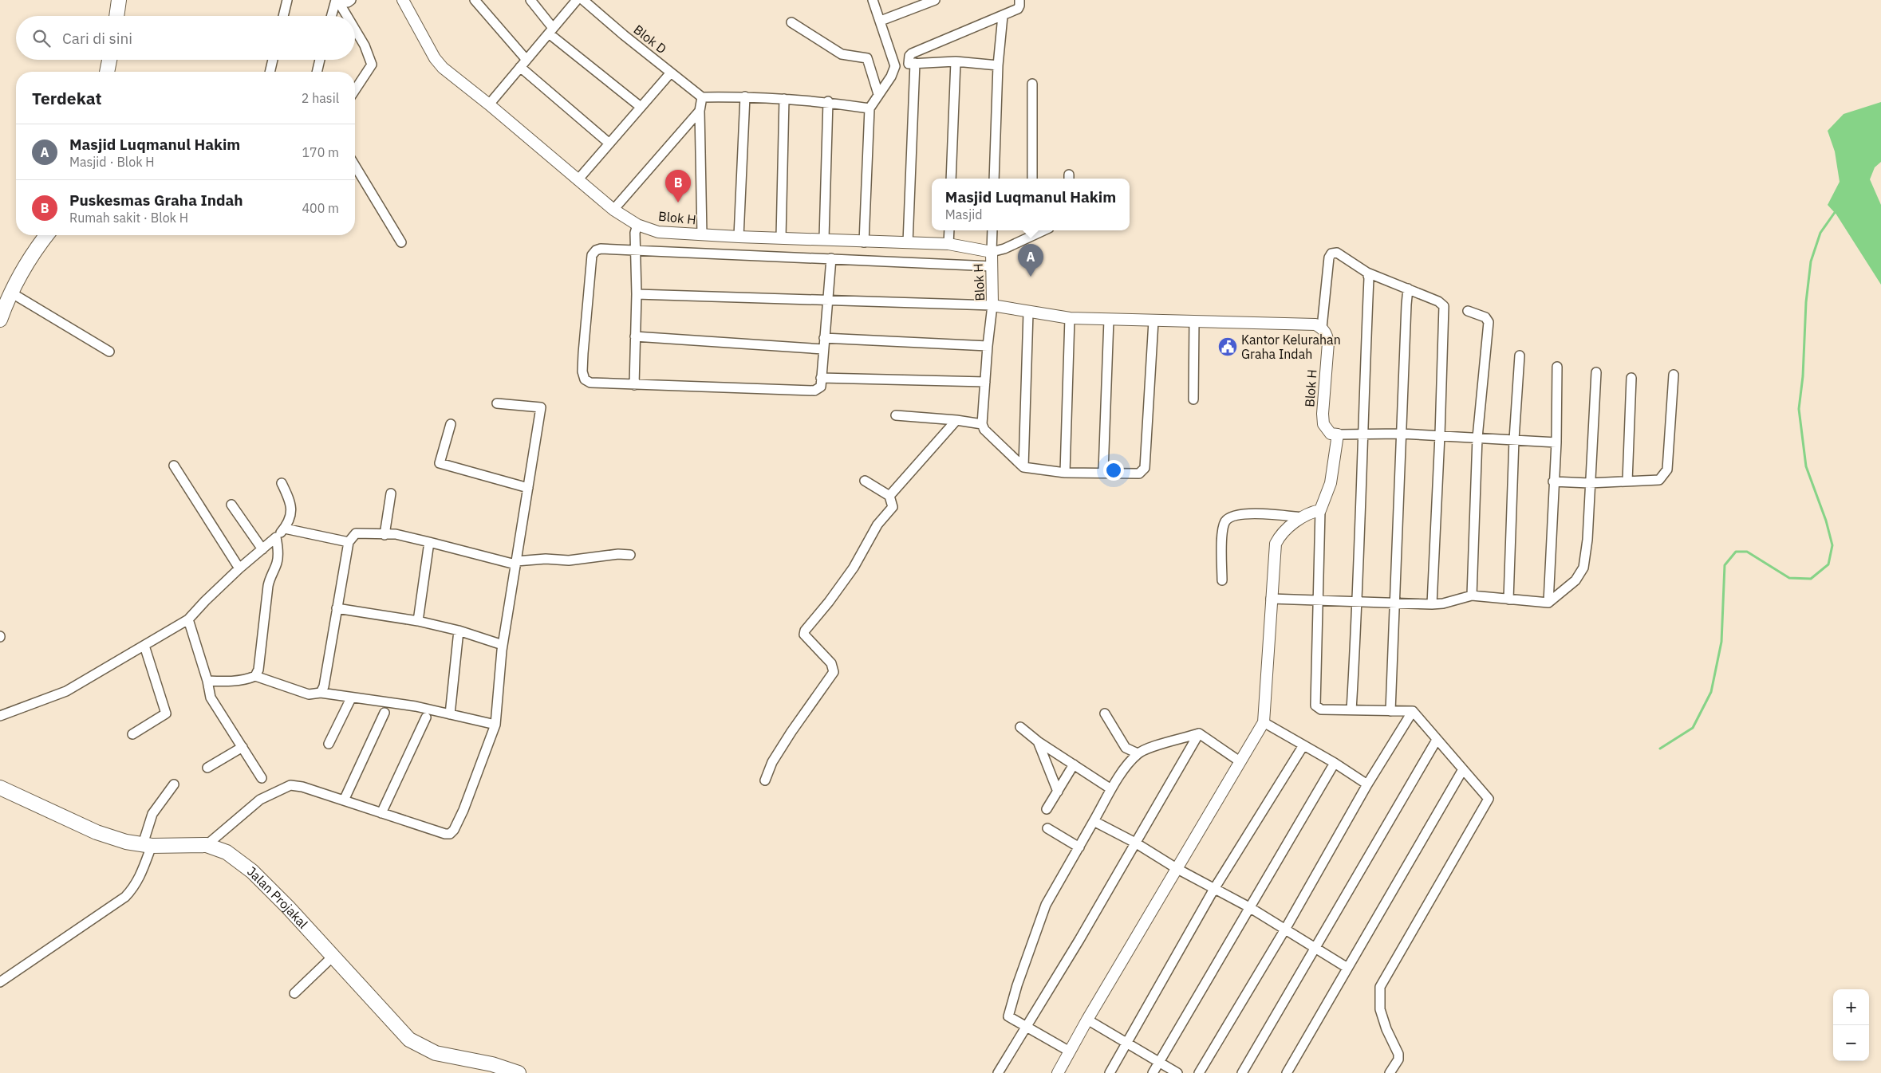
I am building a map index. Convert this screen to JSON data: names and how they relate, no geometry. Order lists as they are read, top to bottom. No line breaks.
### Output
{"streets":{"main road":["Jalan Projakal"],"street":["Blok D","Blok H"]},"places":{"public building":["Kantor Kelurahan Graha Indah"]},"page":{"search":"Cari di sini","heading":["Terdekat","2 hasil"],"list":[{"mark":"A","name":"Masjid Luqmanul Hakim","note":"Masjid · Blok H","value":"170 m"},{"mark":"B","name":"Puskesmas Graha Indah","note":"Rumah sakit · Blok H","value":"400 m"}],"pins":["B","A"],"popup":["Masjid Luqmanul Hakim","Masjid"],"map_buttons":["+","−"]}}
